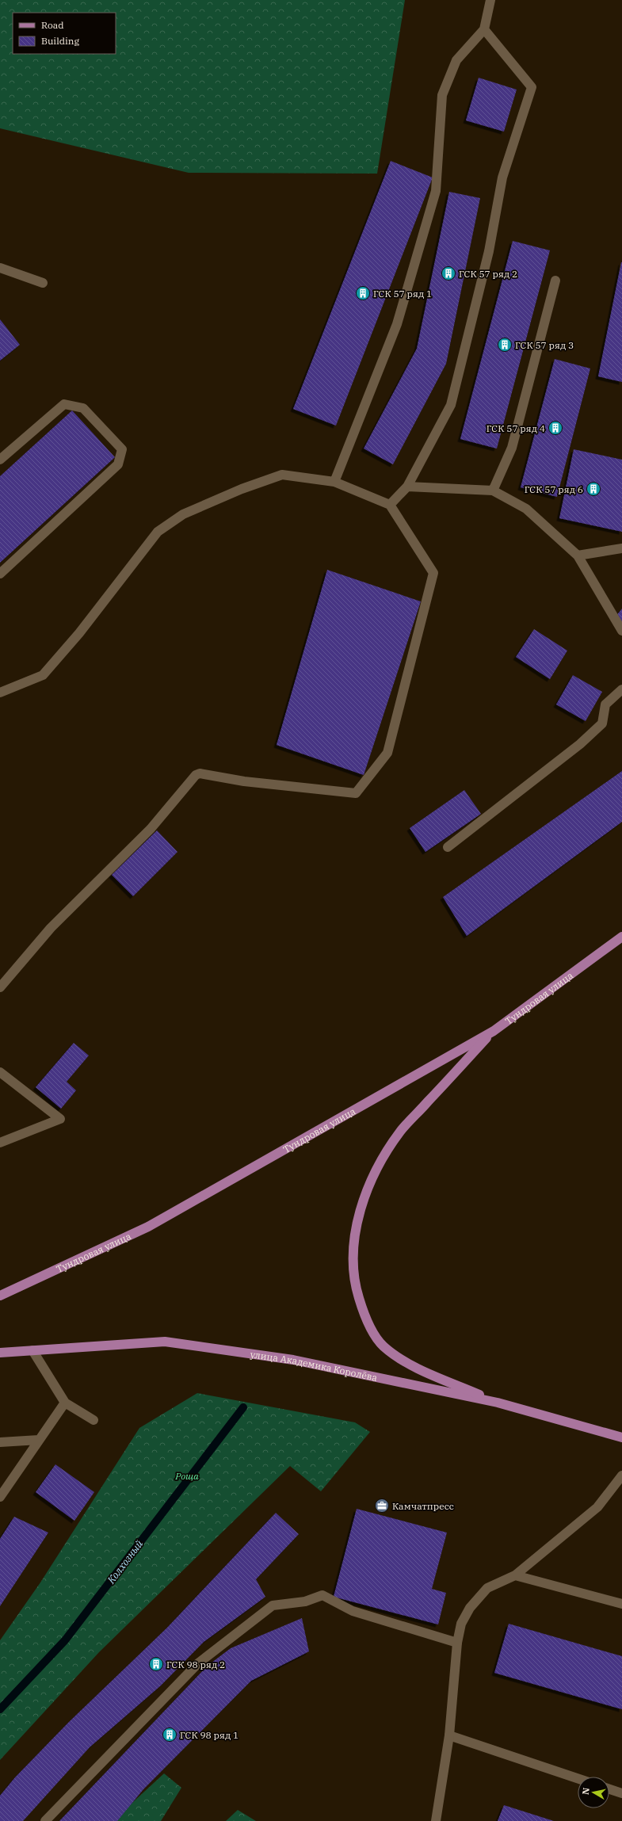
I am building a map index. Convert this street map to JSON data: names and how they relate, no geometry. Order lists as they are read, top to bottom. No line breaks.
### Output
{"streets":{"main road":["Тундровая улица","улица Академика Королёва"]},"water":["Колхозный"],"parks":["Роща"],"places":{"building":["ГСК 57 ряд 2","ГСК 57 ряд 1","ГСК 57 ряд 3","ГСК 57 ряд 4","ГСК 57 ряд 6","ГСК 98 ряд 2","ГСК 98 ряд 1"],"office":["Камчатпресс"]},"legend":["Road","Building"],"north":"left"}
